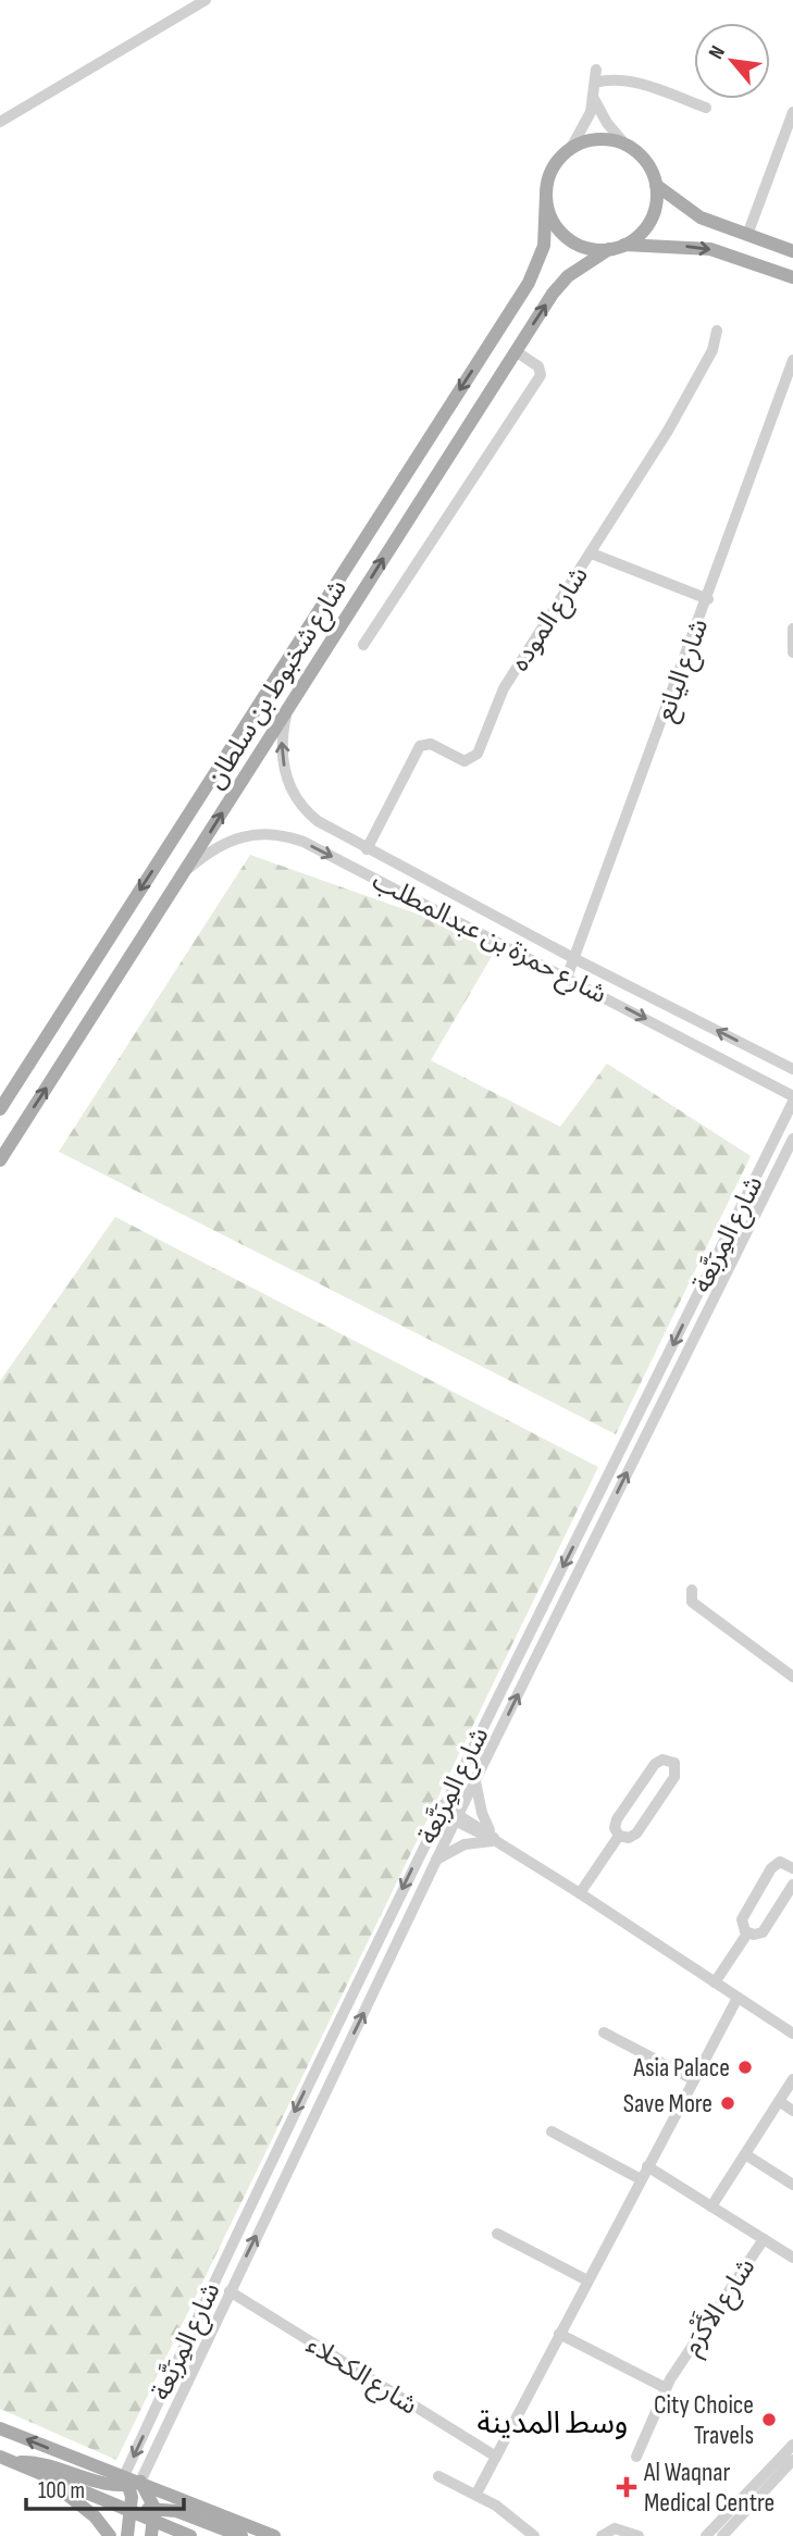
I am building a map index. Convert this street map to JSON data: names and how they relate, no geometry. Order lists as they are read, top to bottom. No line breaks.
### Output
{"streets":{"main road":["شارع شخبوط بن سلطان"],"street":["شارع الموده","شارع اليانع","شارع حمزة بن عبدالمطلب","شارع المِرَبَّعة","شارع الأَكْرَم","شارع الكحلاء"]},"crossings":[["شارع الموده","شارع حمزة بن عبدالمطلب"],["شارع اليانع","شارع حمزة بن عبدالمطلب"],["شارع شخبوط بن سلطان","شارع حمزة بن عبدالمطلب"],["شارع المِرَبَّعة","شارع الكحلاء"]],"districts":["وسط المدينة"],"places":{"other":["Asia Palace","Save More","City Choice Travels"],"health":["Al Waqnar Medical Centre"]},"scale_bar":"100 m","north":"top left"}
